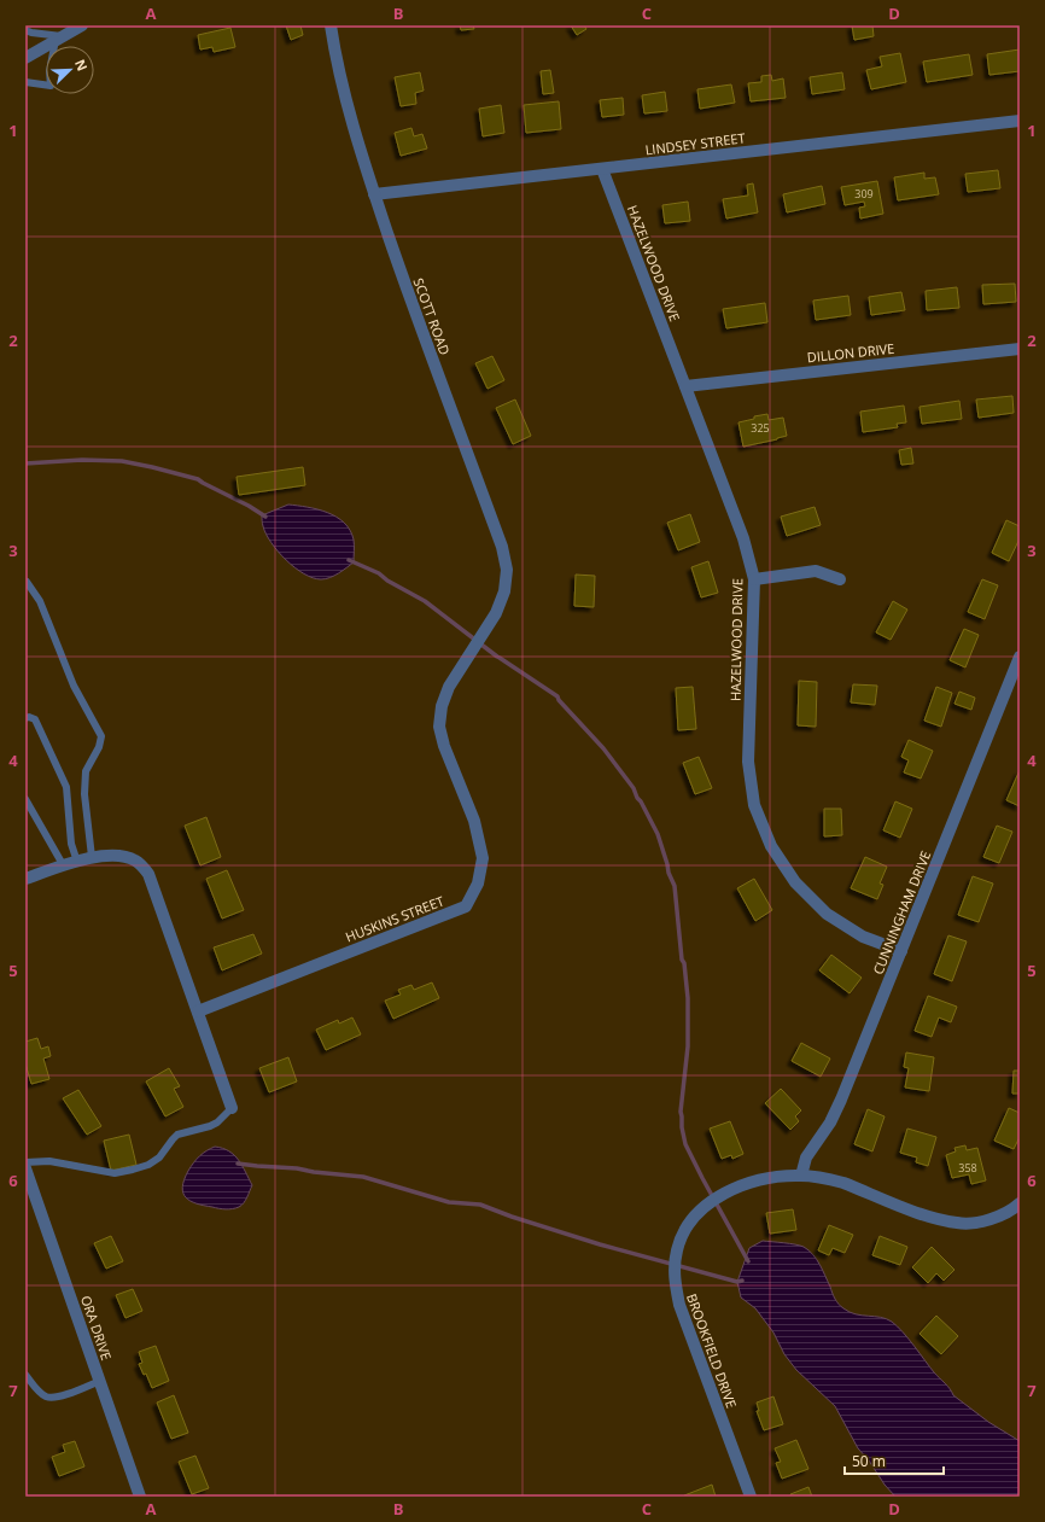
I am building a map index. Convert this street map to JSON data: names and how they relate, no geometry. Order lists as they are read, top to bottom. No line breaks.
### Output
{"streets":{"street":["LINDSEY STREET","HAZELWOOD DRIVE","SCOTT ROAD","DILLON DRIVE","CUNNINGHAM DRIVE","HUSKINS STREET","ORA DRIVE","BROOKFIELD DRIVE"]},"crossings":[["LINDSEY STREET","HAZELWOOD DRIVE"],["LINDSEY STREET","SCOTT ROAD"],["HAZELWOOD DRIVE","DILLON DRIVE"],["HAZELWOOD DRIVE","CUNNINGHAM DRIVE"],["SCOTT ROAD","HUSKINS STREET"],["CUNNINGHAM DRIVE","BROOKFIELD DRIVE"]],"house_numbers":["309","325","358"],"scale_bar":"50 m","north":"top right","grid":{"columns":["A","B","C","D"],"rows":["1","2","3","4","5","6","7"]}}
